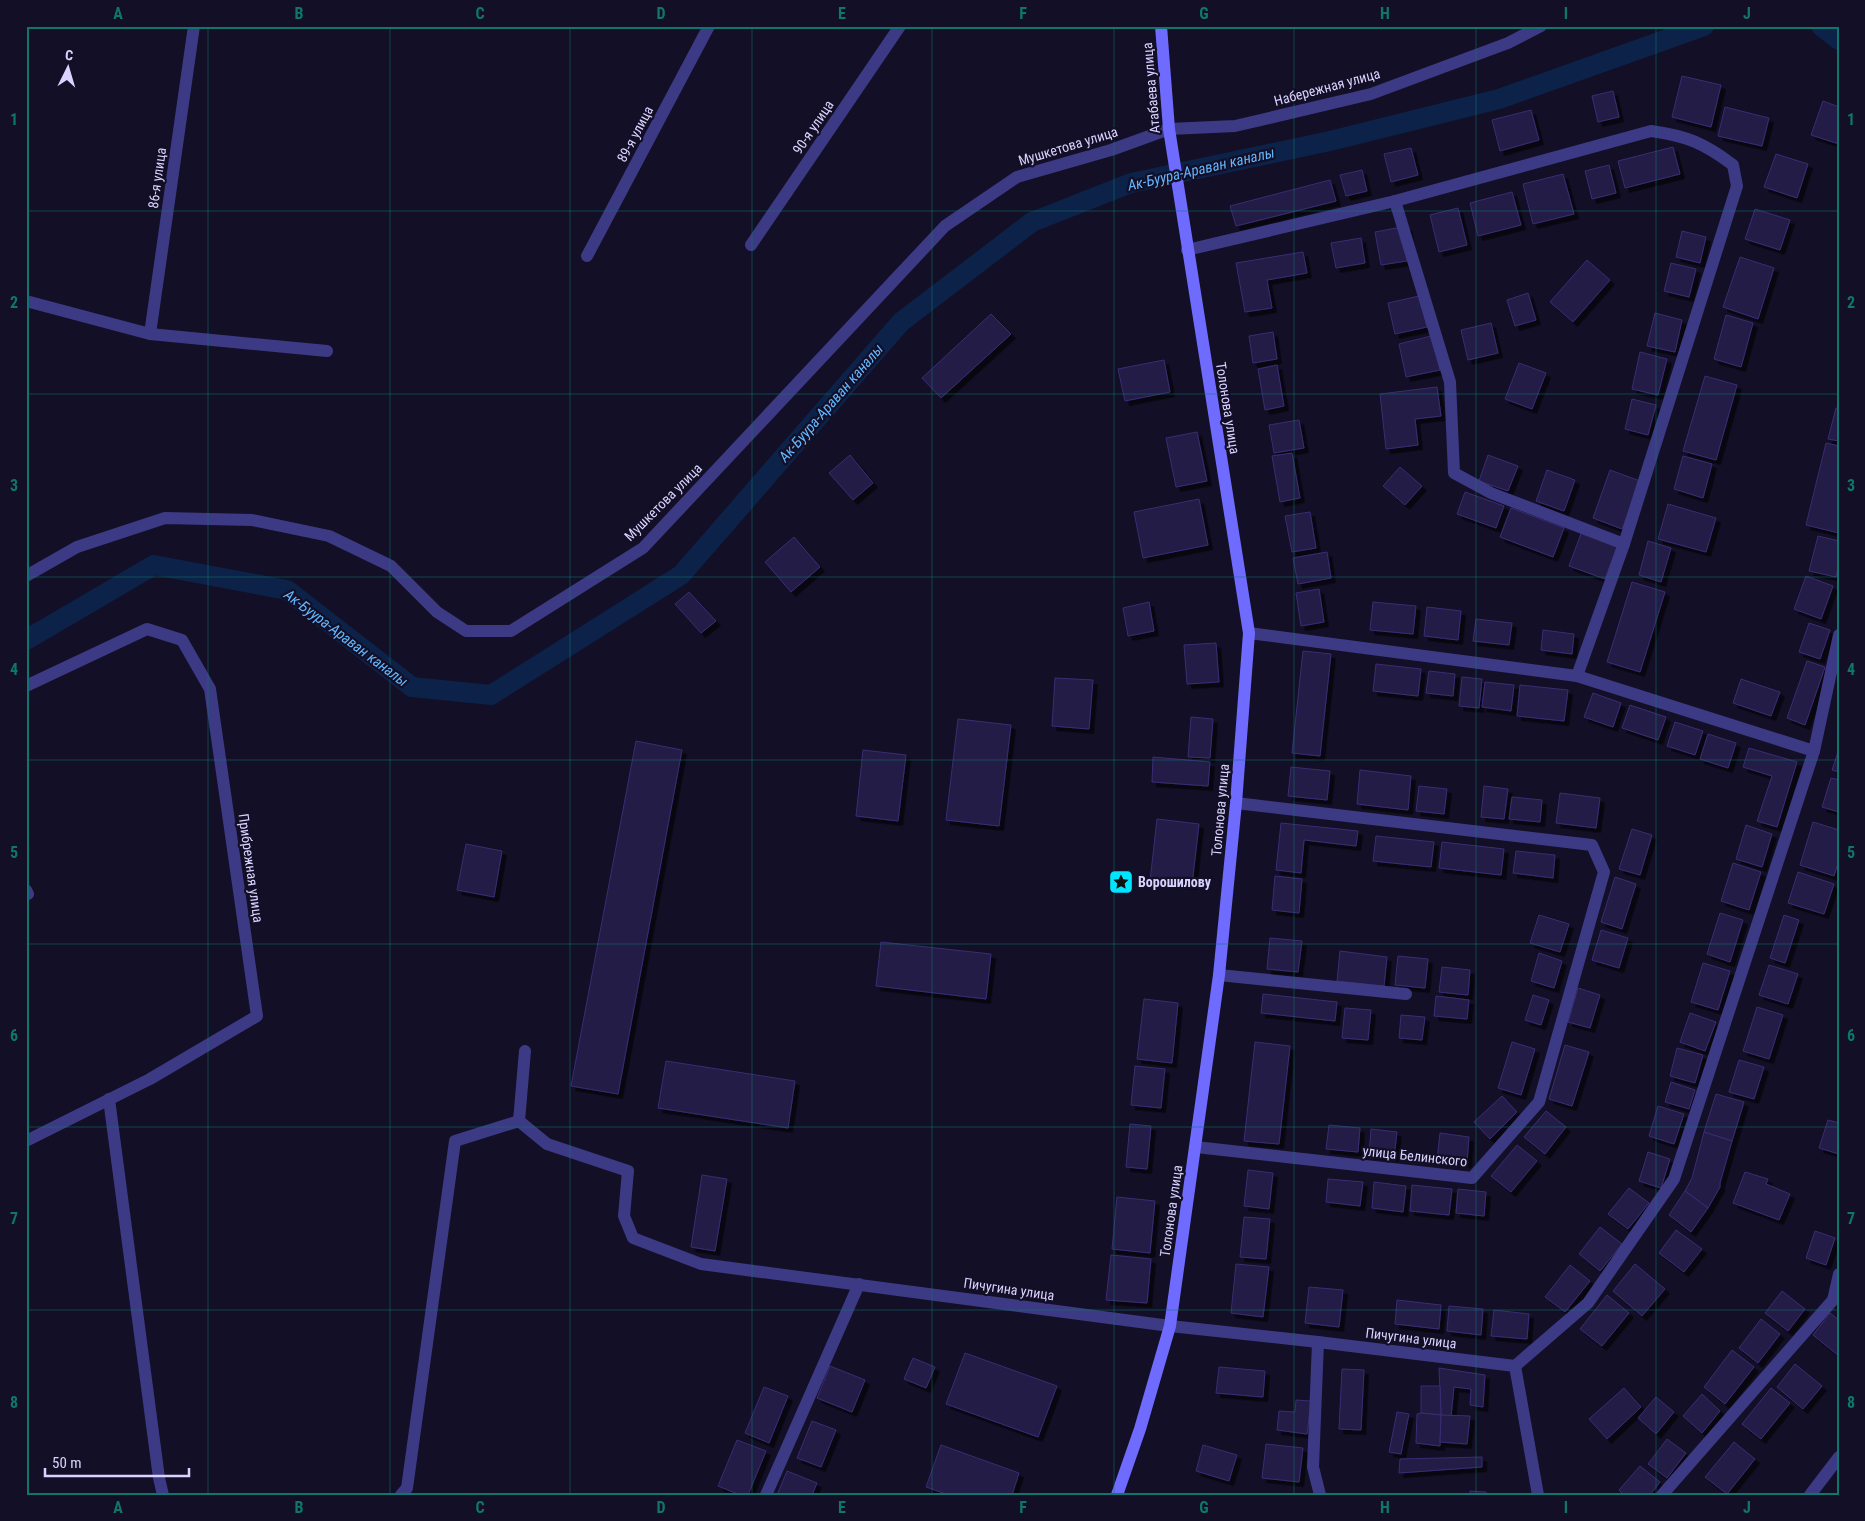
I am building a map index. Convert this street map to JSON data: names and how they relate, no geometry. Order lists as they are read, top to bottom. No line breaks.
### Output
{"streets":{"main road":["Атабаева улица","Толонова улица"],"street":["Набережная улица","90-я улица","89-я улица","Мушкетова улица","86-я улица","Прибрежная улица","улица Белинского","Пичугина улица"]},"crossings":[["Набережная улица","Атабаева улица"],["Набережная улица","Мушкетова улица"],["Атабаева улица","Мушкетова улица"],["Атабаева улица","Толонова улица"],["Толонова улица","улица Белинского"],["Толонова улица","Пичугина улица"]],"water":["Ак-Буура-Араван каналы"],"places":{"place":["Ворошилову"]},"scale_bar":"50 m","north":"top","grid":{"columns":["A","B","C","D","E","F","G","H","I","J"],"rows":["1","2","3","4","5","6","7","8"]}}
